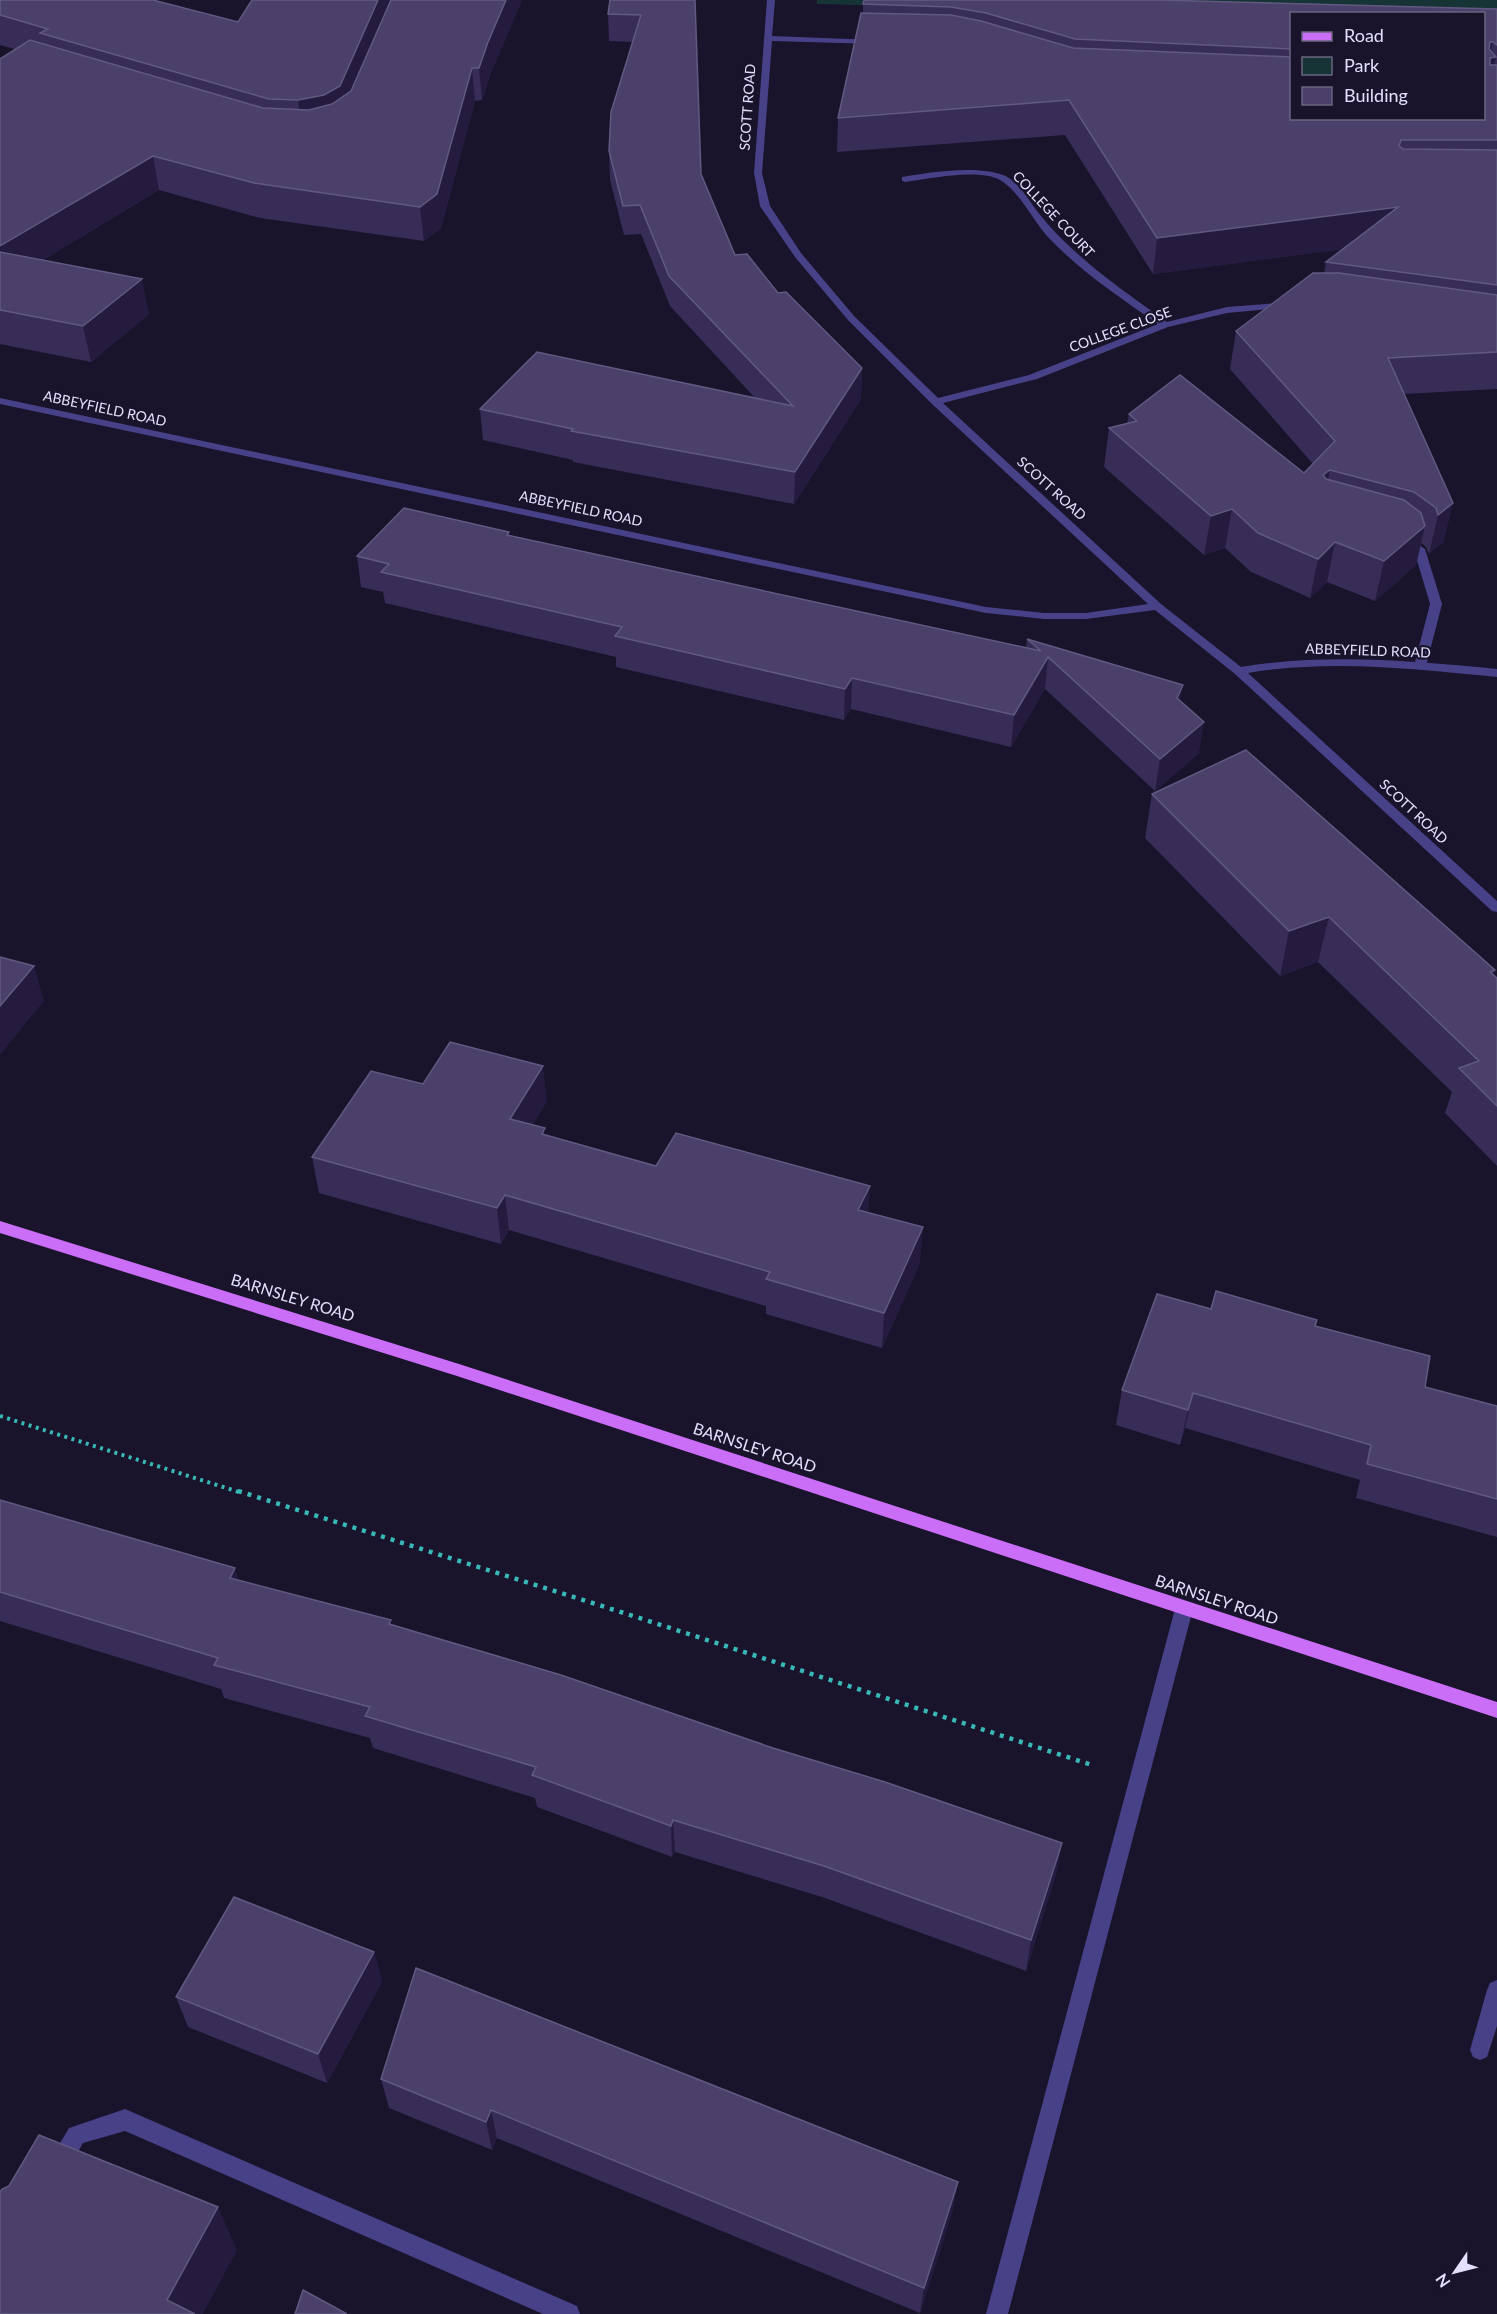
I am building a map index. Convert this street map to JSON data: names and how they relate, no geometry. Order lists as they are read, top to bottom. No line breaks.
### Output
{"streets":{"main road":["BARNSLEY ROAD"],"street":["SCOTT ROAD","COLLEGE COURT","COLLEGE CLOSE","ABBEYFIELD ROAD"]},"crossings":[["SCOTT ROAD","COLLEGE CLOSE"],["SCOTT ROAD","ABBEYFIELD ROAD"],["COLLEGE COURT","COLLEGE CLOSE"]],"legend":["Road","Park","Building"],"north":"bottom left"}
